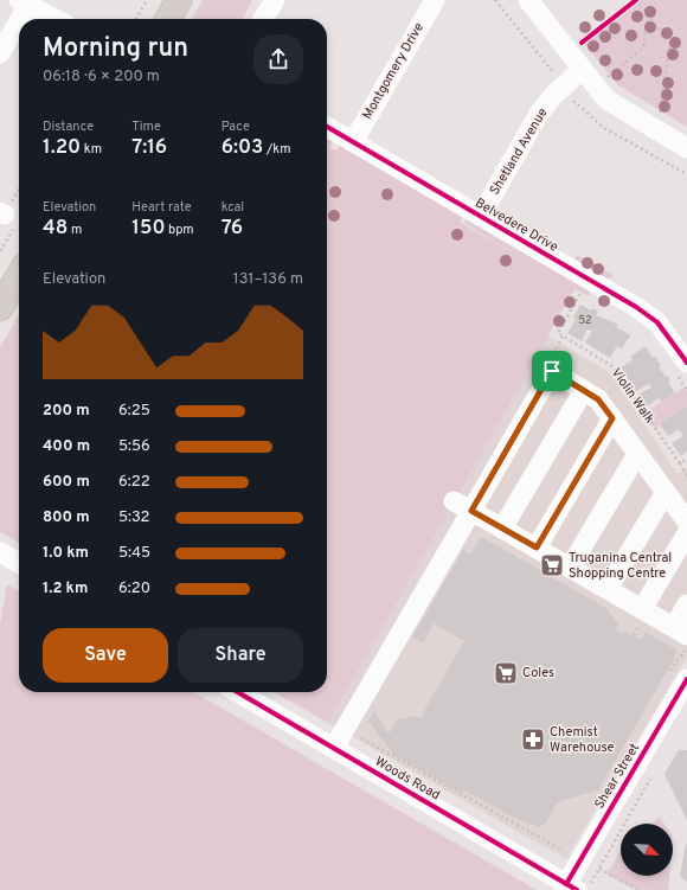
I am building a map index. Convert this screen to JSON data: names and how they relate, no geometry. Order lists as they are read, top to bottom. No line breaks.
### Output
{"streets":{"street":["Montgomery Drive","Shetland Avenue","Belvedere Drive","Shear Street","Woods Road"],"path":["Violin Walk"]},"crossings":[["Montgomery Drive","Belvedere Drive"],["Shetland Avenue","Belvedere Drive"],["Shear Street","Woods Road"]],"places":{"supermarket":["Truganina Central Shopping Centre","Coles"],"pharmacy":["Chemist Warehouse"]},"house_numbers":["52"],"north":"bottom right","page":{"heading":["Morning run","06:18 · 6 × 200 m"],"stats":[["Distance","1.20 km"],["Time","7:16"],["Pace","6:03 /km"],["Elevation","48 m"],["Heart rate","150 bpm"],["kcal","76"]],"chart":["Elevation","131–136 m"],"list":[{"name":"200 m","note":"6:25"},{"name":"400 m","note":"5:56"},{"name":"600 m","note":"6:22"},{"name":"800 m","note":"5:32"},{"name":"1.0 km","note":"5:45"},{"name":"1.2 km","note":"6:20"}],"buttons":["Save","Share"]}}
